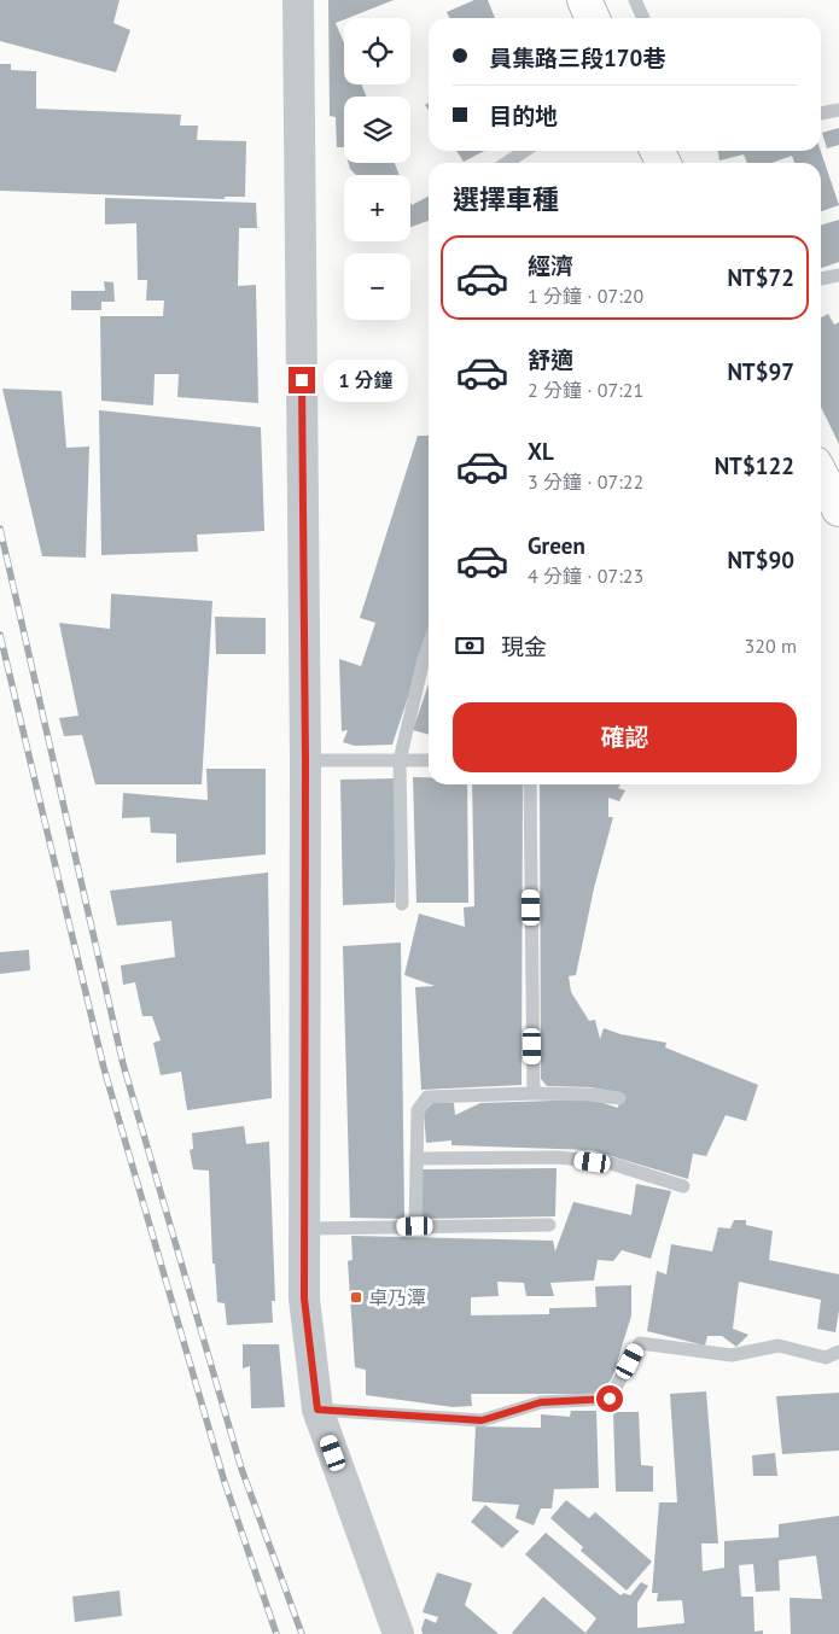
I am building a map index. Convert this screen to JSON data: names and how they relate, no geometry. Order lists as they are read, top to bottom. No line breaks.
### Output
{"places":{"transit":["卓乃潭"]},"page":{"map_buttons":["+","−"],"banner":["員集路三段170巷","目的地"],"heading":"選擇車種","list":[{"name":"經濟","note":"1 分鐘 · 07:20","value":"NT$72"},{"name":"舒適","note":"2 分鐘 · 07:21","value":"NT$97"},{"name":"XL","note":"3 分鐘 · 07:22","value":"NT$122"},{"name":"Green","note":"4 分鐘 · 07:23","value":"NT$90"}],"bubble":"1 分鐘","pay":["現金","320 m"],"buttons":"確認"}}
